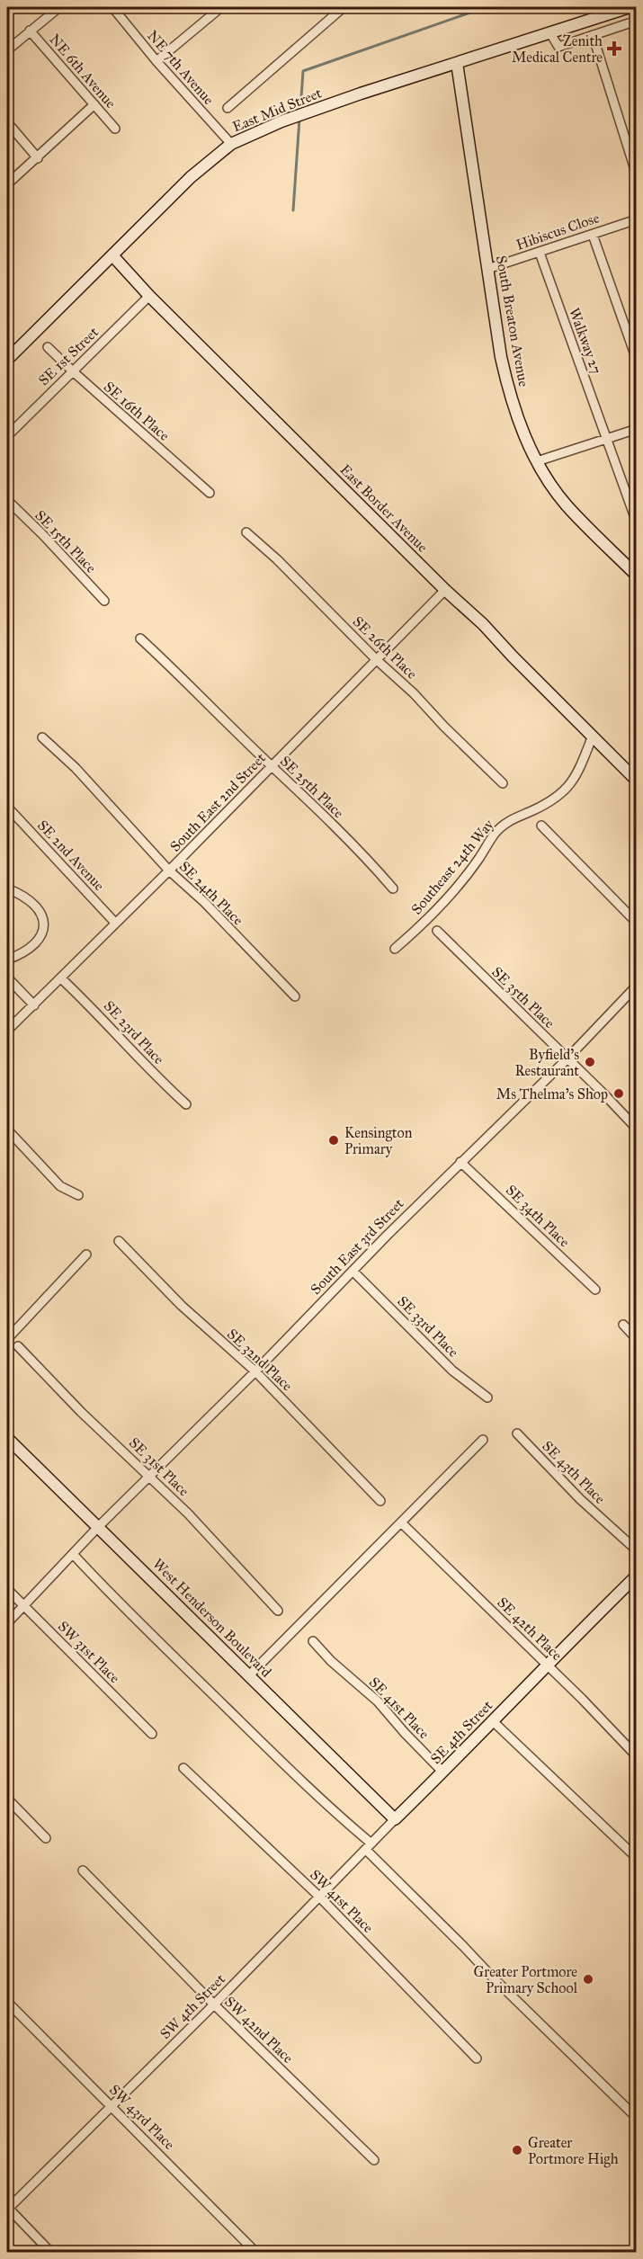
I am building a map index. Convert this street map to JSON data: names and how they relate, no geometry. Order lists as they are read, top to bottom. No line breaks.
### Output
{"streets":{"street":["NE 7th Avenue","NE 6th Avenue","East Mid Street","Hibiscus Close","South Breaton Avenue","Walkway 27","SE 1st Street","SE 16th Place","East Border Avenue","SE 15th Place","SE 26th Place","SE 25th Place","South East 2nd Street","SE 2nd Avenue","Southeast 24th Way","SE 24th Place","SE 35th Place","SE 23rd Place","SE 34th Place","South East 3rd Street","SE 33rd Place","SE 32nd Place","SE 31st Place","SE 43th Place","West Henderson Boulevard","SE 42th Place","SW 31st Place","SE 41st Place","SE 4th Street","SW 41st Place","SW 4th Street","SW 42nd Place","SW 43rd Place"]},"crossings":[["NE 7th Avenue","East Mid Street"],["East Mid Street","South Breaton Avenue"],["East Mid Street","East Border Avenue"],["Hibiscus Close","South Breaton Avenue"],["Hibiscus Close","Walkway 27"],["SE 1st Street","SE 16th Place"],["SE 1st Street","East Border Avenue"],["East Border Avenue","South East 2nd Street"],["East Border Avenue","Southeast 24th Way"],["SE 26th Place","South East 2nd Street"],["SE 25th Place","South East 2nd Street"],["South East 2nd Street","SE 2nd Avenue"],["South East 2nd Street","SE 24th Place"],["South East 2nd Street","SE 23rd Place"],["SE 35th Place","South East 3rd Street"],["SE 34th Place","South East 3rd Street"],["South East 3rd Street","SE 33rd Place"],["South East 3rd Street","SE 32nd Place"],["South East 3rd Street","SE 31st Place"],["South East 3rd Street","West Henderson Boulevard"],["South East 3rd Street","SW 31st Place"],["West Henderson Boulevard","SE 4th Street"],["West Henderson Boulevard","SW 4th Street"],["SE 42th Place","SE 4th Street"],["SE 41st Place","SE 4th Street"],["SE 4th Street","SW 4th Street"],["SW 41st Place","SW 4th Street"],["SW 4th Street","SW 42nd Place"],["SW 4th Street","SW 43rd Place"]],"places":{"health":["Zenith Medical Centre"],"other":["Byfield's Restaurant","Ms Thelma's Shop","Kensington Primary","Greater Portmore Primary School","Greater Portmore High"]}}
